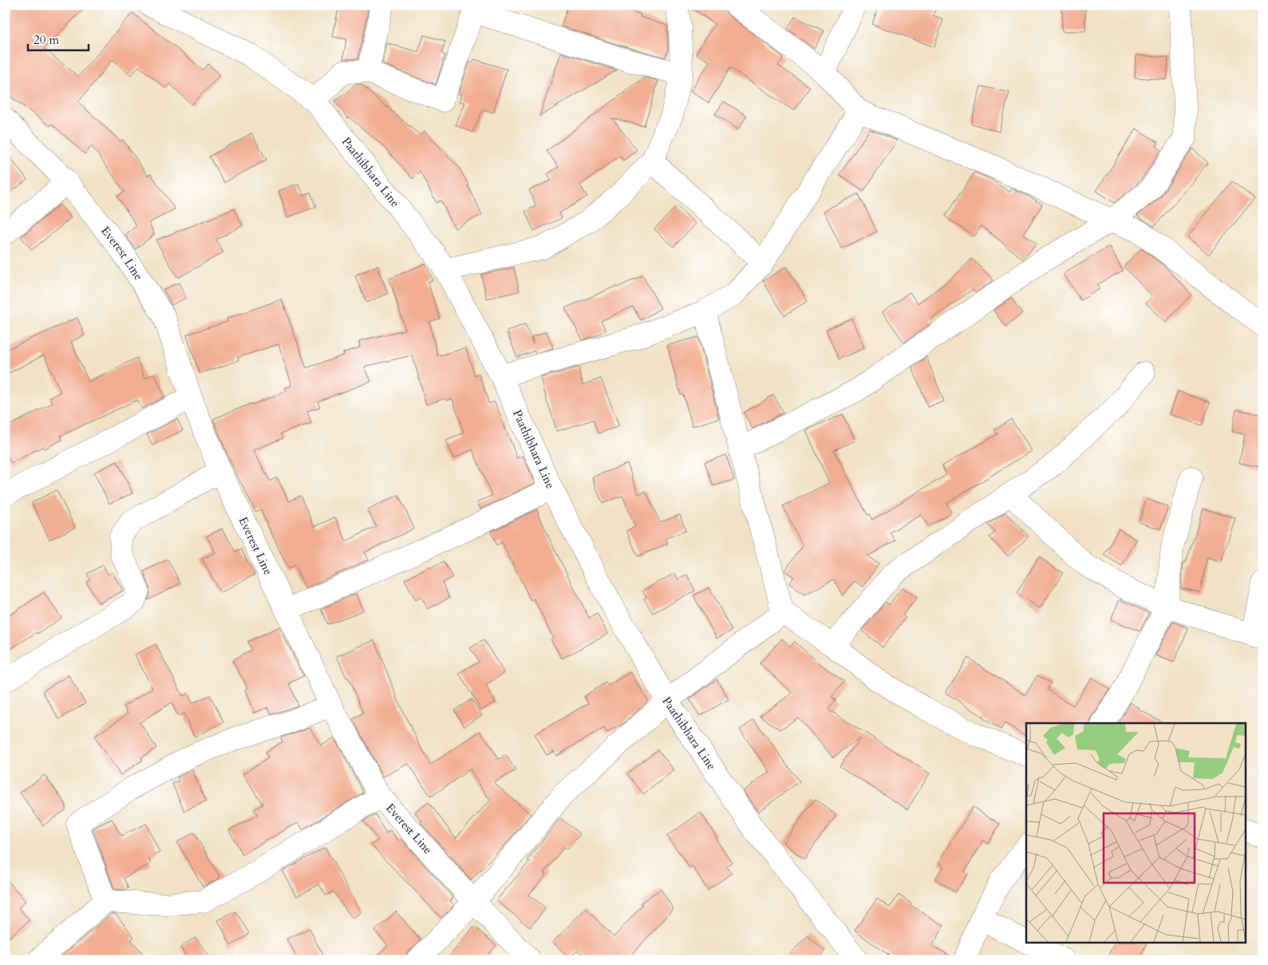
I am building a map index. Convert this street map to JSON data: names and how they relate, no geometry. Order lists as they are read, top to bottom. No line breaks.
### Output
{"streets":{"street":["Paathibhara Line","Everest Line"]},"scale_bar":"20 m"}
